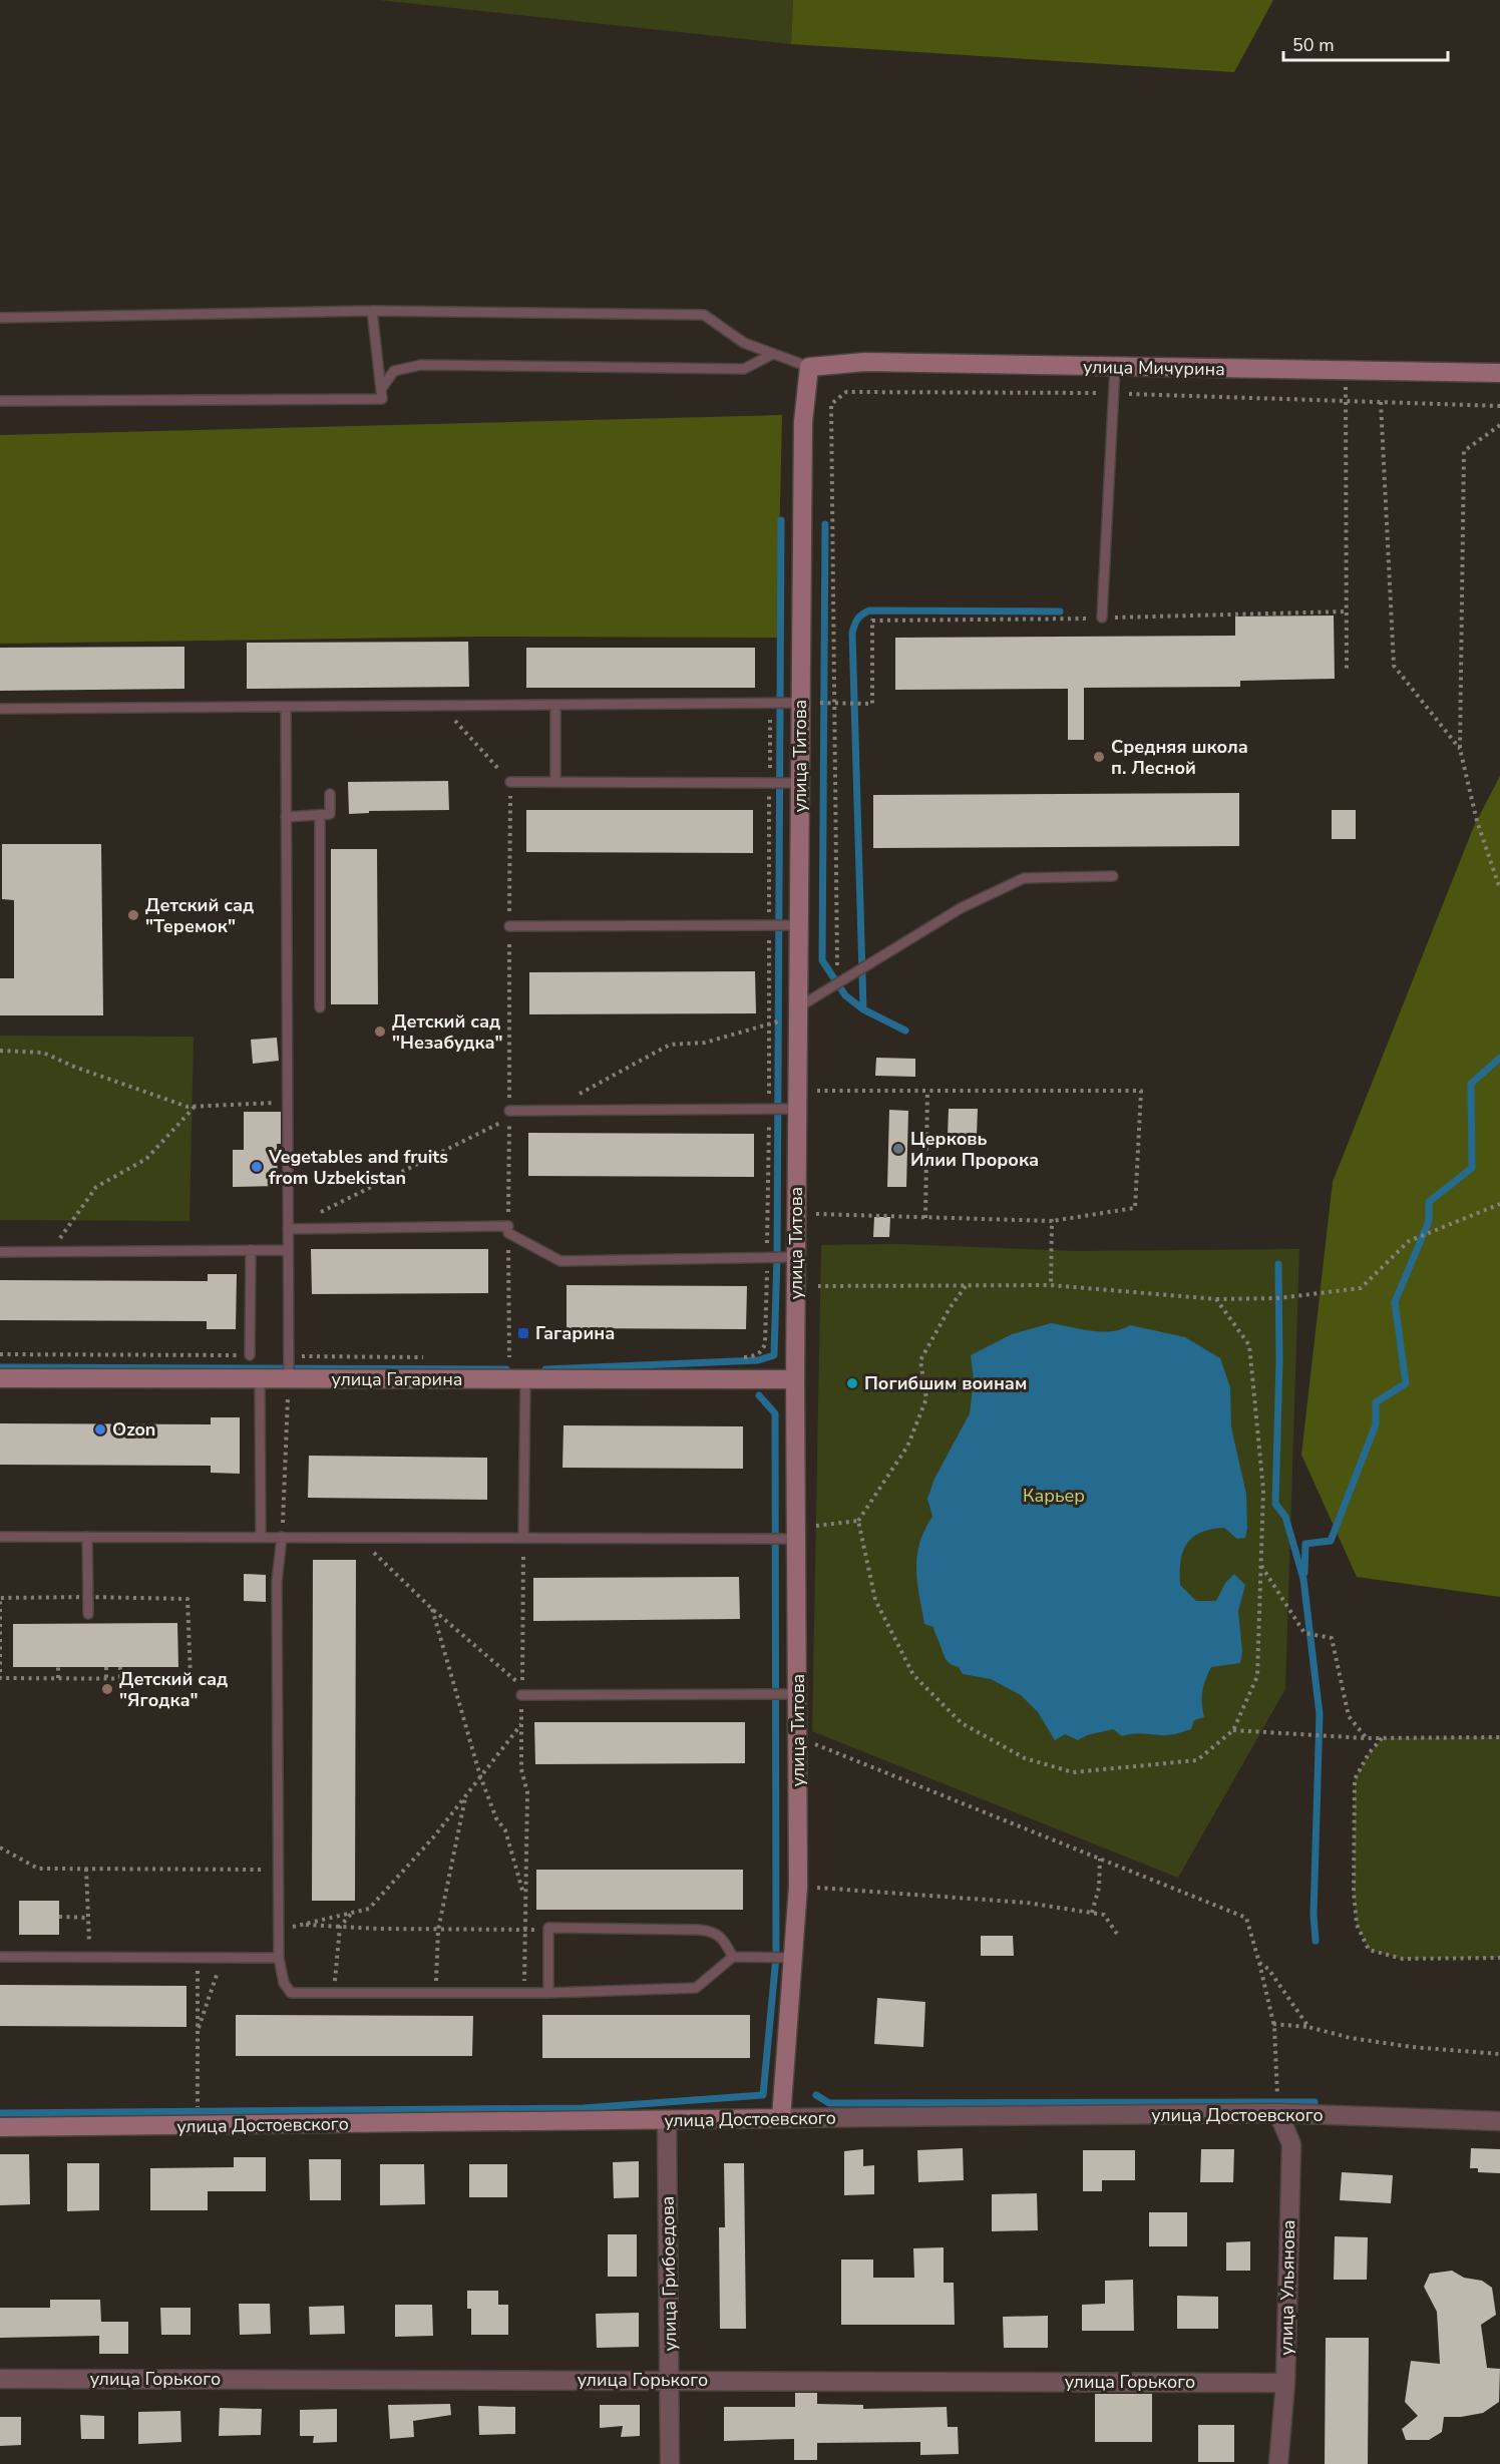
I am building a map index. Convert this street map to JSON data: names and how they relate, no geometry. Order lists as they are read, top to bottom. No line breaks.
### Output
{"streets":{"street":["улица Мичурина","улица Титова","улица Гагарина","улица Достоевского","улица Грибоедова","улица Ульянова","улица Горького"]},"crossings":[["улица Мичурина","улица Титова"],["улица Титова","улица Гагарина"],["улица Титова","улица Достоевского"],["улица Достоевского","улица Грибоедова"],["улица Достоевского","улица Ульянова"],["улица Грибоедова","улица Горького"],["улица Ульянова","улица Горького"]],"parks":["Карьер"],"places":{"other":["Средняя школа п. Лесной","Детский сад \"Теремок\"","Детский сад \"Незабудка\"","Церковь Илии Пророка","Vegetables and fruits from Uzbekistan","Погибшим воинам","Ozon","Детский сад \"Ягодка\""],"transit":["Гагарина"]},"scale_bar":"50 m"}
